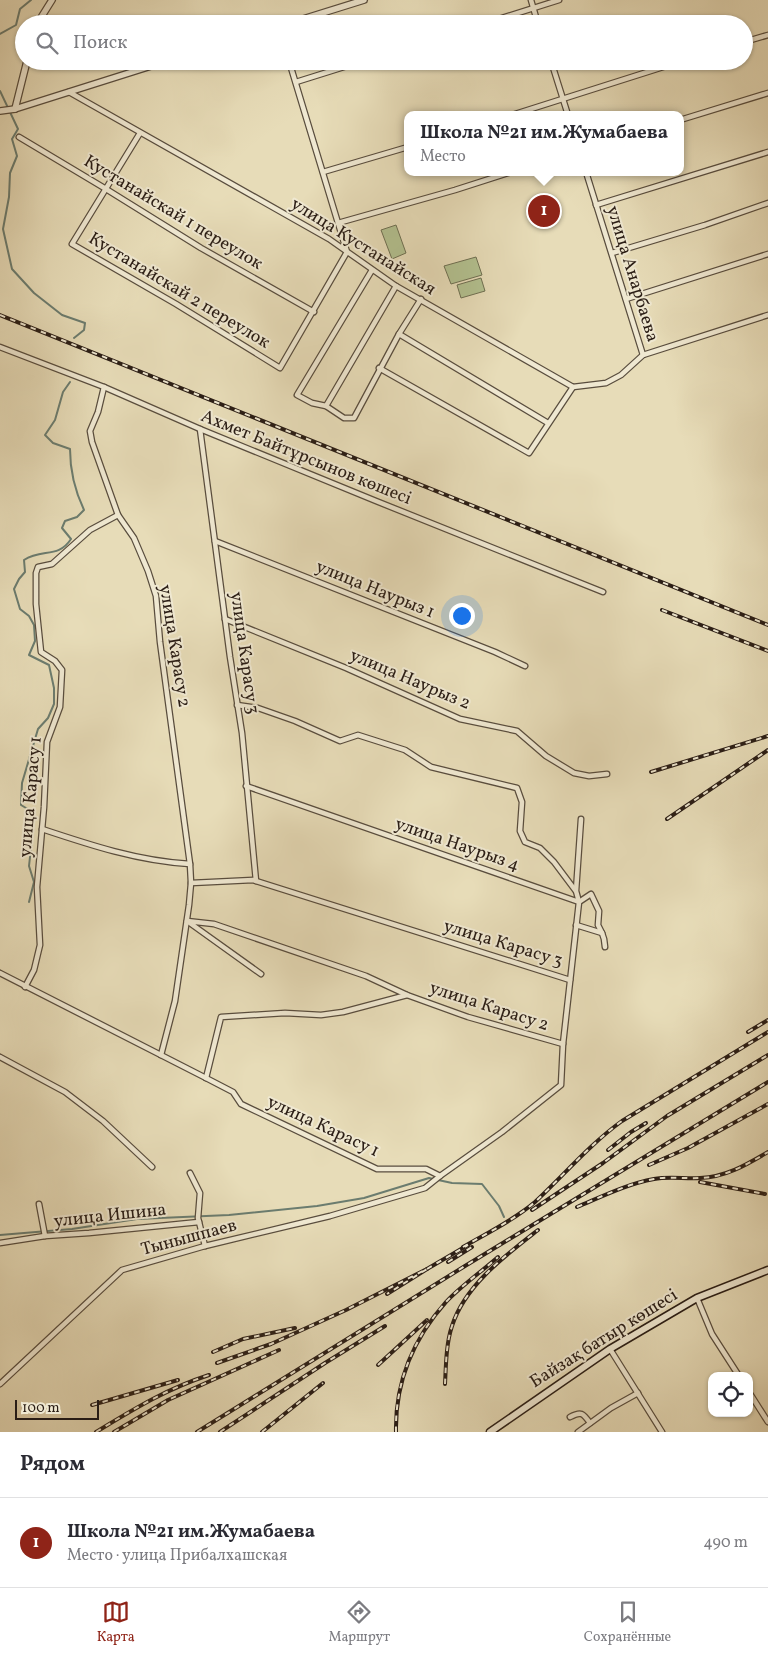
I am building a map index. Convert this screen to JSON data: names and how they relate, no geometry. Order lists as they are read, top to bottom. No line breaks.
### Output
{"streets":{"main road":["Байзақ батыр көшесі"],"street":["Кустанайскай 1 переулок","улица Кустанайская","улица Анарбаева","Кустанайскай 2 переулок","Ахмет Байтұрсынов көшесі","улица Наурыз 1","улица Карасу 2","улица Карасу 3","улица Наурыз 2","улица Карасу 1","улица Наурыз 4","улица Ишина","Тынышпаев"]},"crossings":[["Кустанайскай 1 переулок","Кустанайскай 2 переулок"],["улица Кустанайская","Кустанайскай 2 переулок"],["Ахмет Байтұрсынов көшесі","улица Карасу 2"],["Ахмет Байтұрсынов көшесі","улица Карасу 3"],["улица Наурыз 1","улица Карасу 3"],["улица Карасу 2","улица Карасу 3"],["улица Карасу 2","улица Карасу 1"],["улица Карасу 3","улица Наурыз 2"],["улица Карасу 3","улица Наурыз 4"],["улица Карасу 1","Тынышпаев"]],"scale_bar":"100 m","page":{"search":"Поиск","popup":["Школа №21 им.Жумабаева","Место"],"pins":"1","scale":"100 m","heading":"Рядом","list":[{"mark":"1","name":"Школа №21 им.Жумабаева","note":"Место · улица Прибалхашская","value":"490 m"}],"nav":["Карта","Маршрут","Сохранённые"]}}
